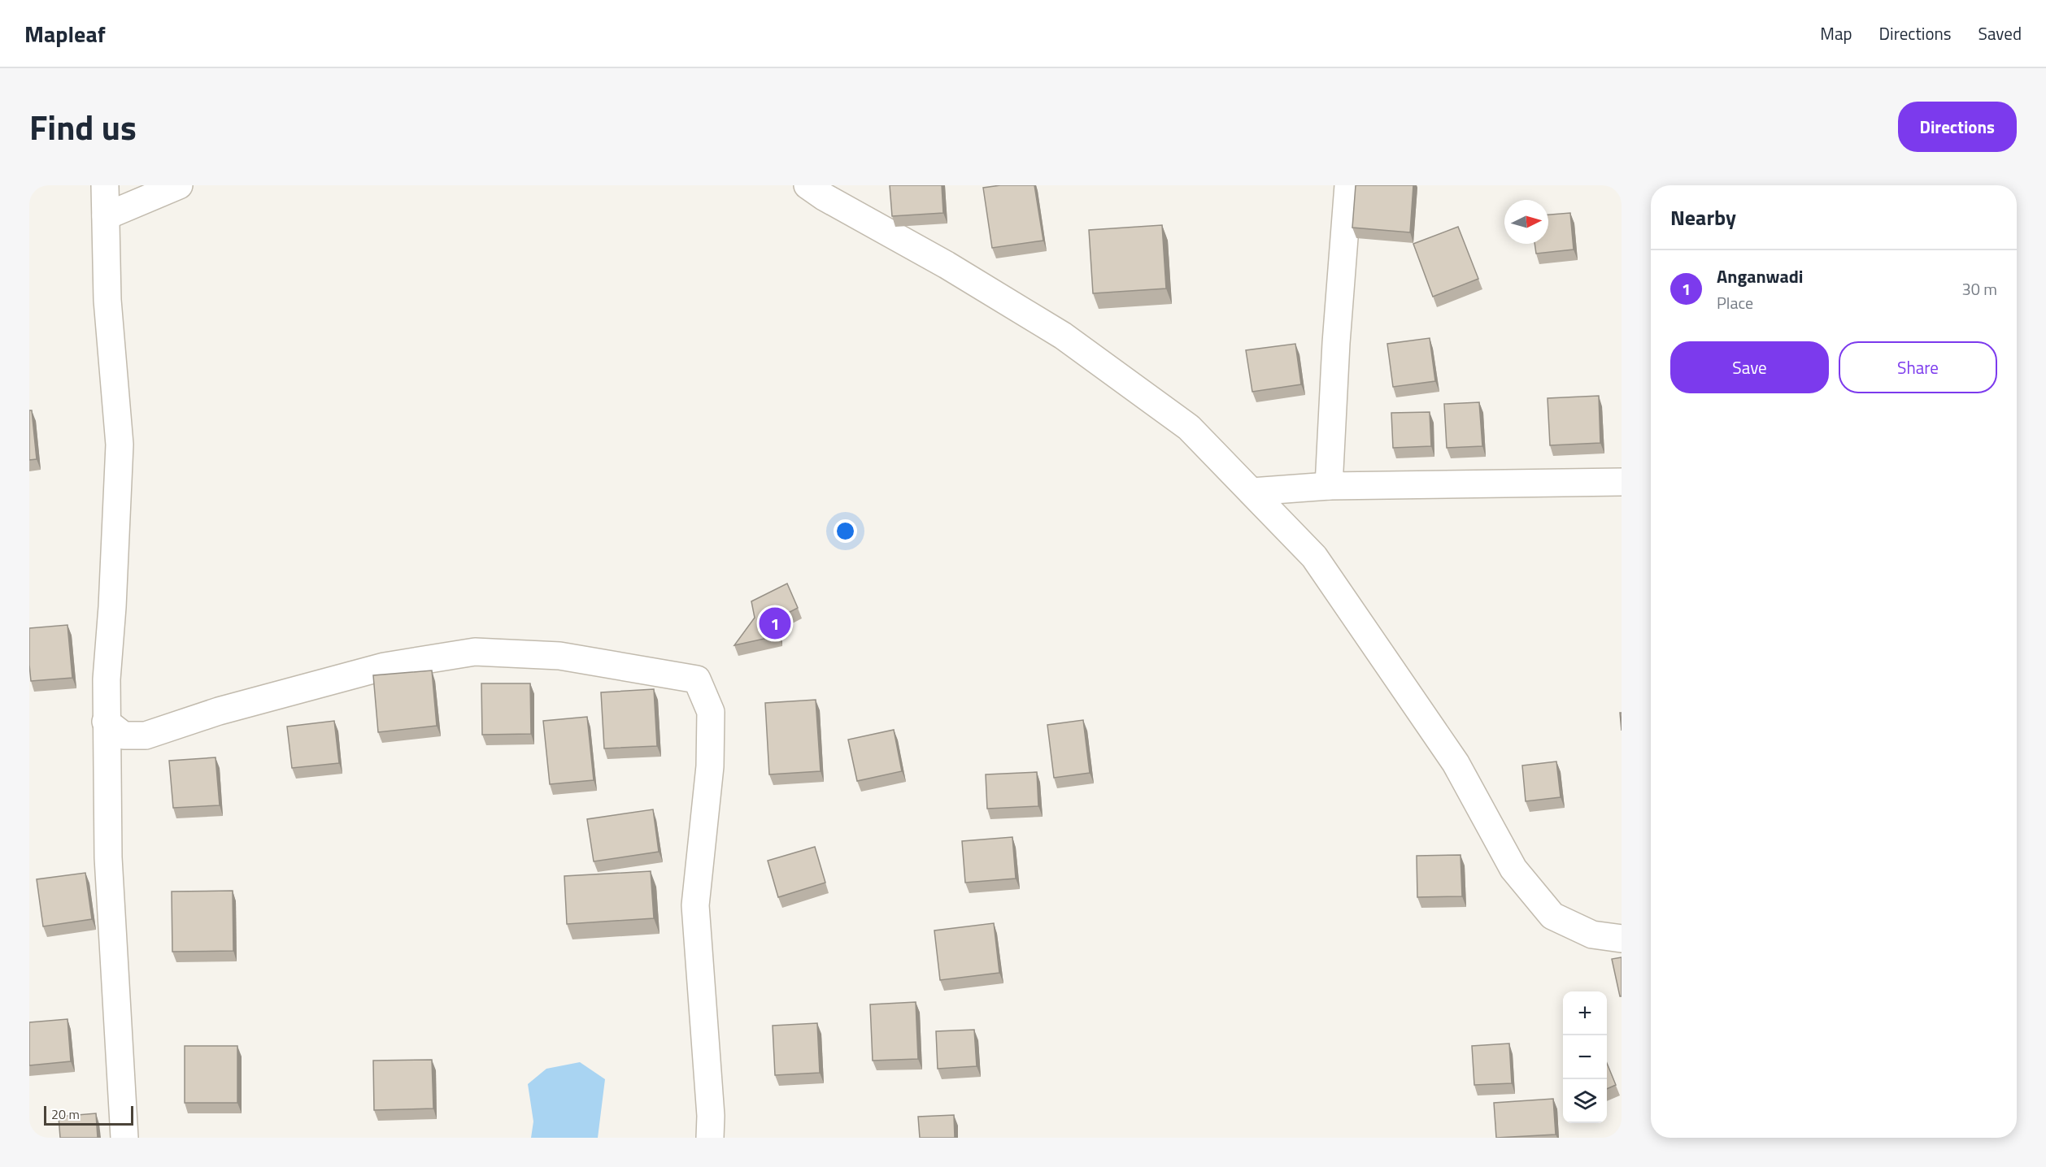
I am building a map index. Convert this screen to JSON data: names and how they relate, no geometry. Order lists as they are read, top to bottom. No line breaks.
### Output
{"scale_bar":"20 m","north":"right","page":{"header":"Mapleaf","nav":["Map","Directions","Saved"],"title":"Find us","buttons":["Directions",["Save","Share"]],"heading":"Nearby","list":[{"mark":"1","name":"Anganwadi","note":"Place","value":"30 m"}],"pins":"1","map_buttons":["+","−"],"scale":"20 m"}}
